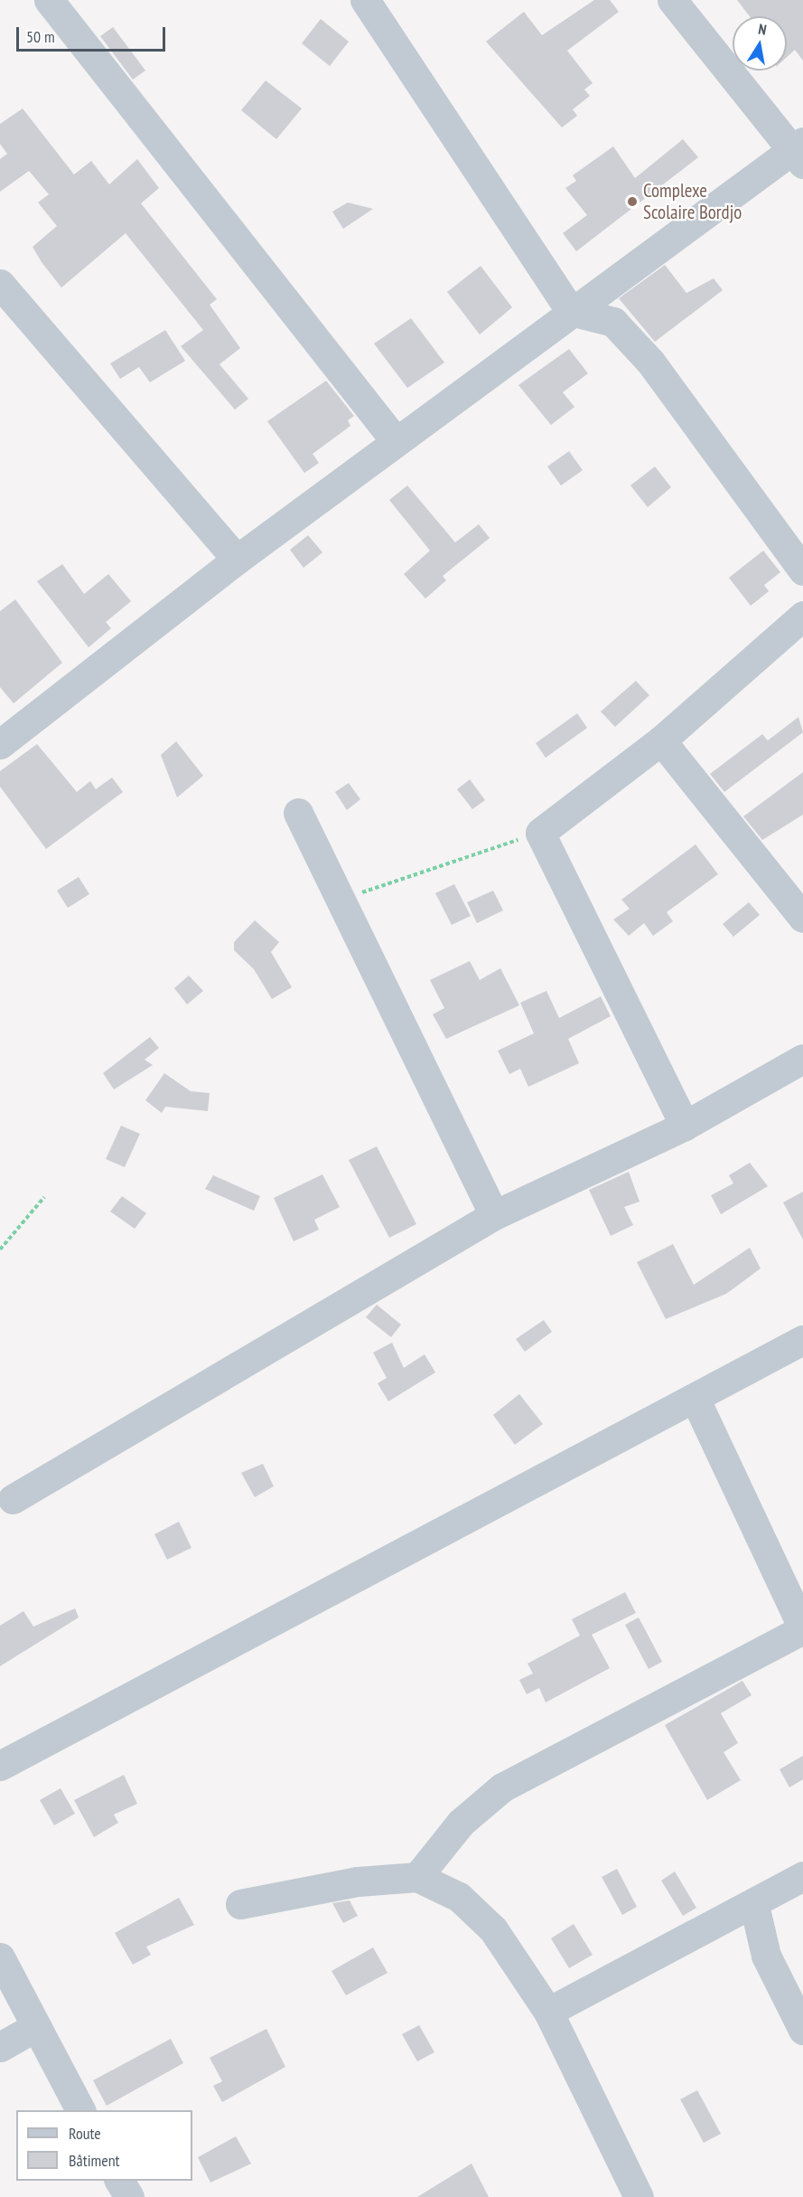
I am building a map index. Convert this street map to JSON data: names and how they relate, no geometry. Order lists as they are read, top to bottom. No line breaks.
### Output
{"places":["Complexe Scolaire Bordjo"],"legend":["Route","Bâtiment"],"scale_bar":"50 m","north":"top"}
